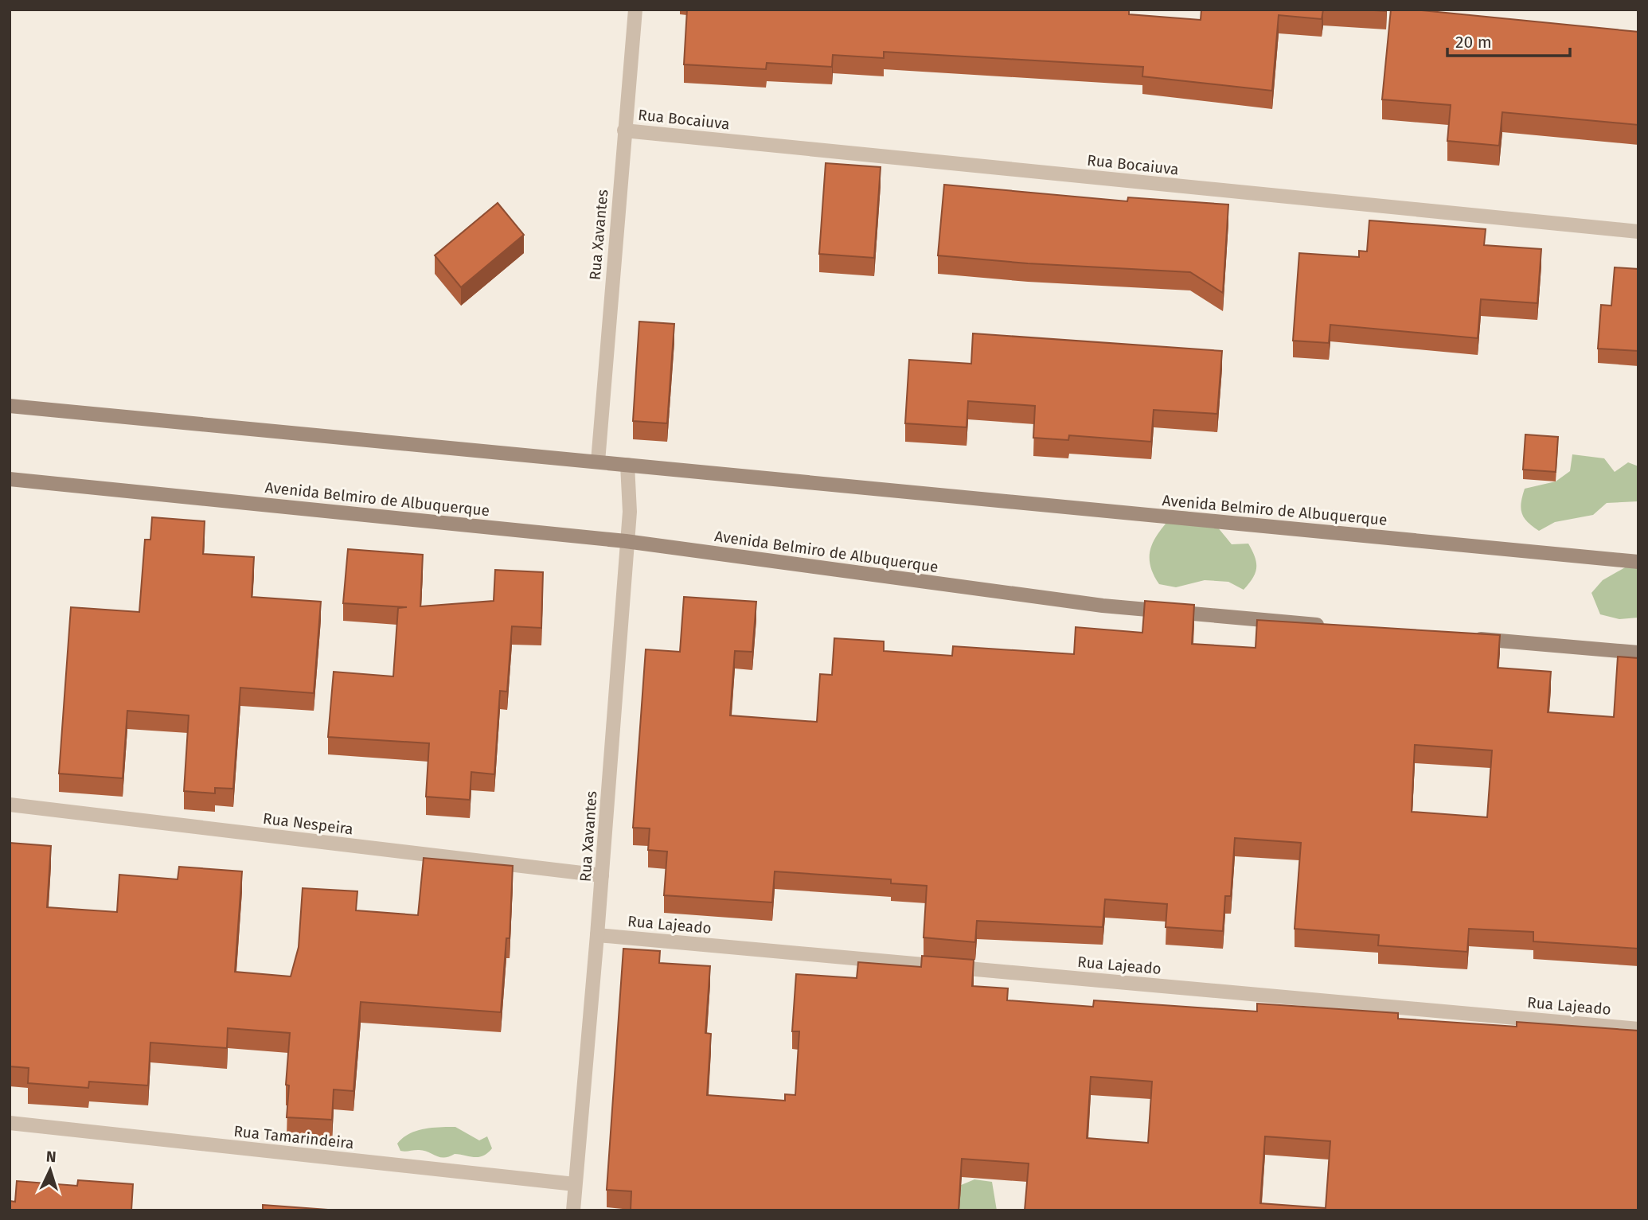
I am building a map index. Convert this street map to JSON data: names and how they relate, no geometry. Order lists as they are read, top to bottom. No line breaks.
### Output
{"streets":{"main road":["Avenida Belmiro de Albuquerque"],"street":["Rua Bocaiuva","Rua Xavantes","Rua Nespeira","Rua Lajeado","Rua Tamarindeira"]},"crossings":[["Rua Bocaiuva","Rua Xavantes"],["Rua Xavantes","Avenida Belmiro de Albuquerque"],["Rua Xavantes","Rua Nespeira"],["Rua Xavantes","Rua Lajeado"],["Rua Xavantes","Rua Tamarindeira"]],"scale_bar":"20 m","north":"top"}
